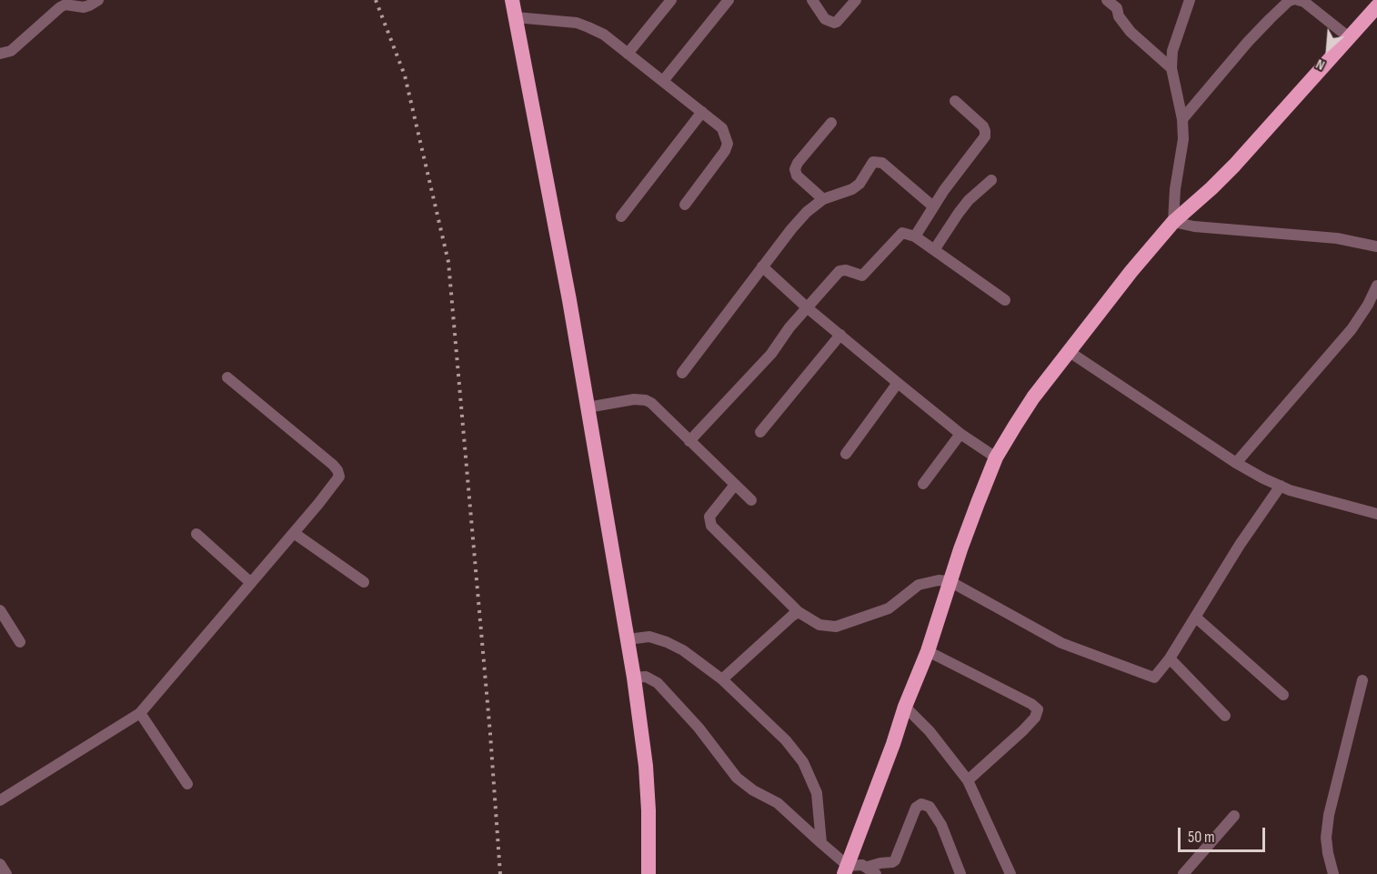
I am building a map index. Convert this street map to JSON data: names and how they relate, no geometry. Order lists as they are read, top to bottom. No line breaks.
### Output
{"scale_bar":"50 m","north":"bottom left"}
